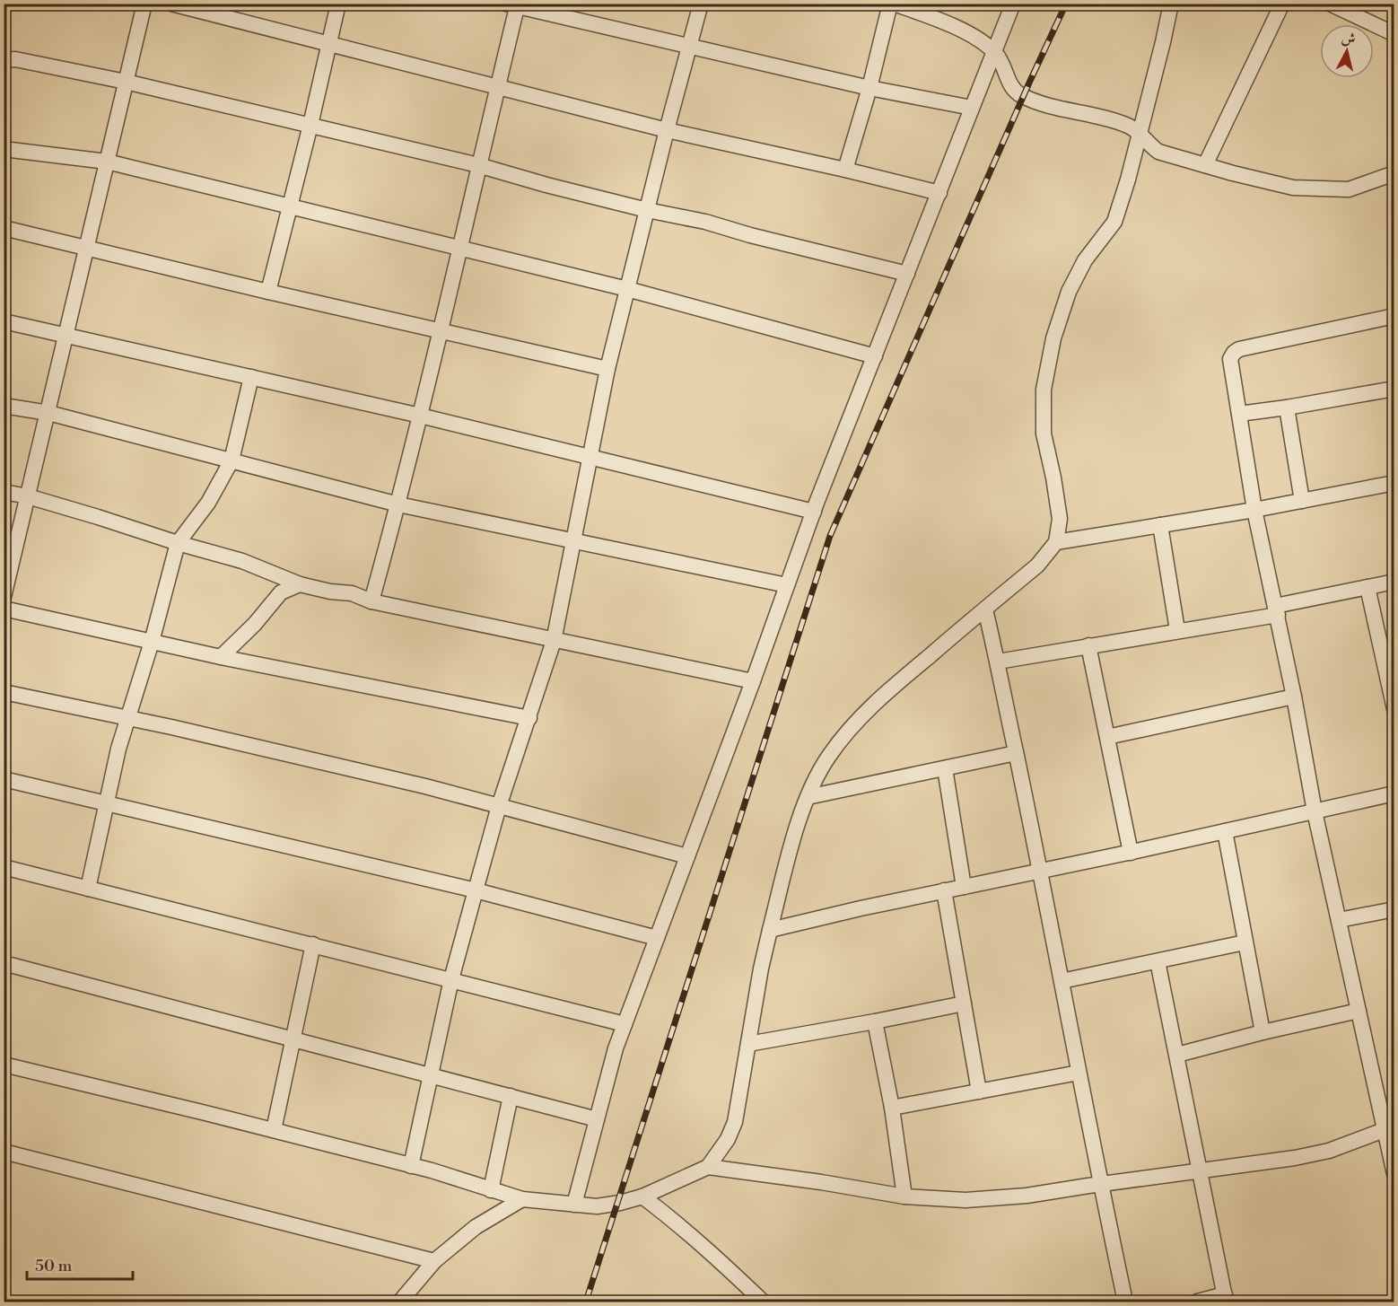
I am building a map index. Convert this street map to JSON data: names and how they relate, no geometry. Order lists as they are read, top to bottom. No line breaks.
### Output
{"scale_bar":"50 m","north":"top"}
